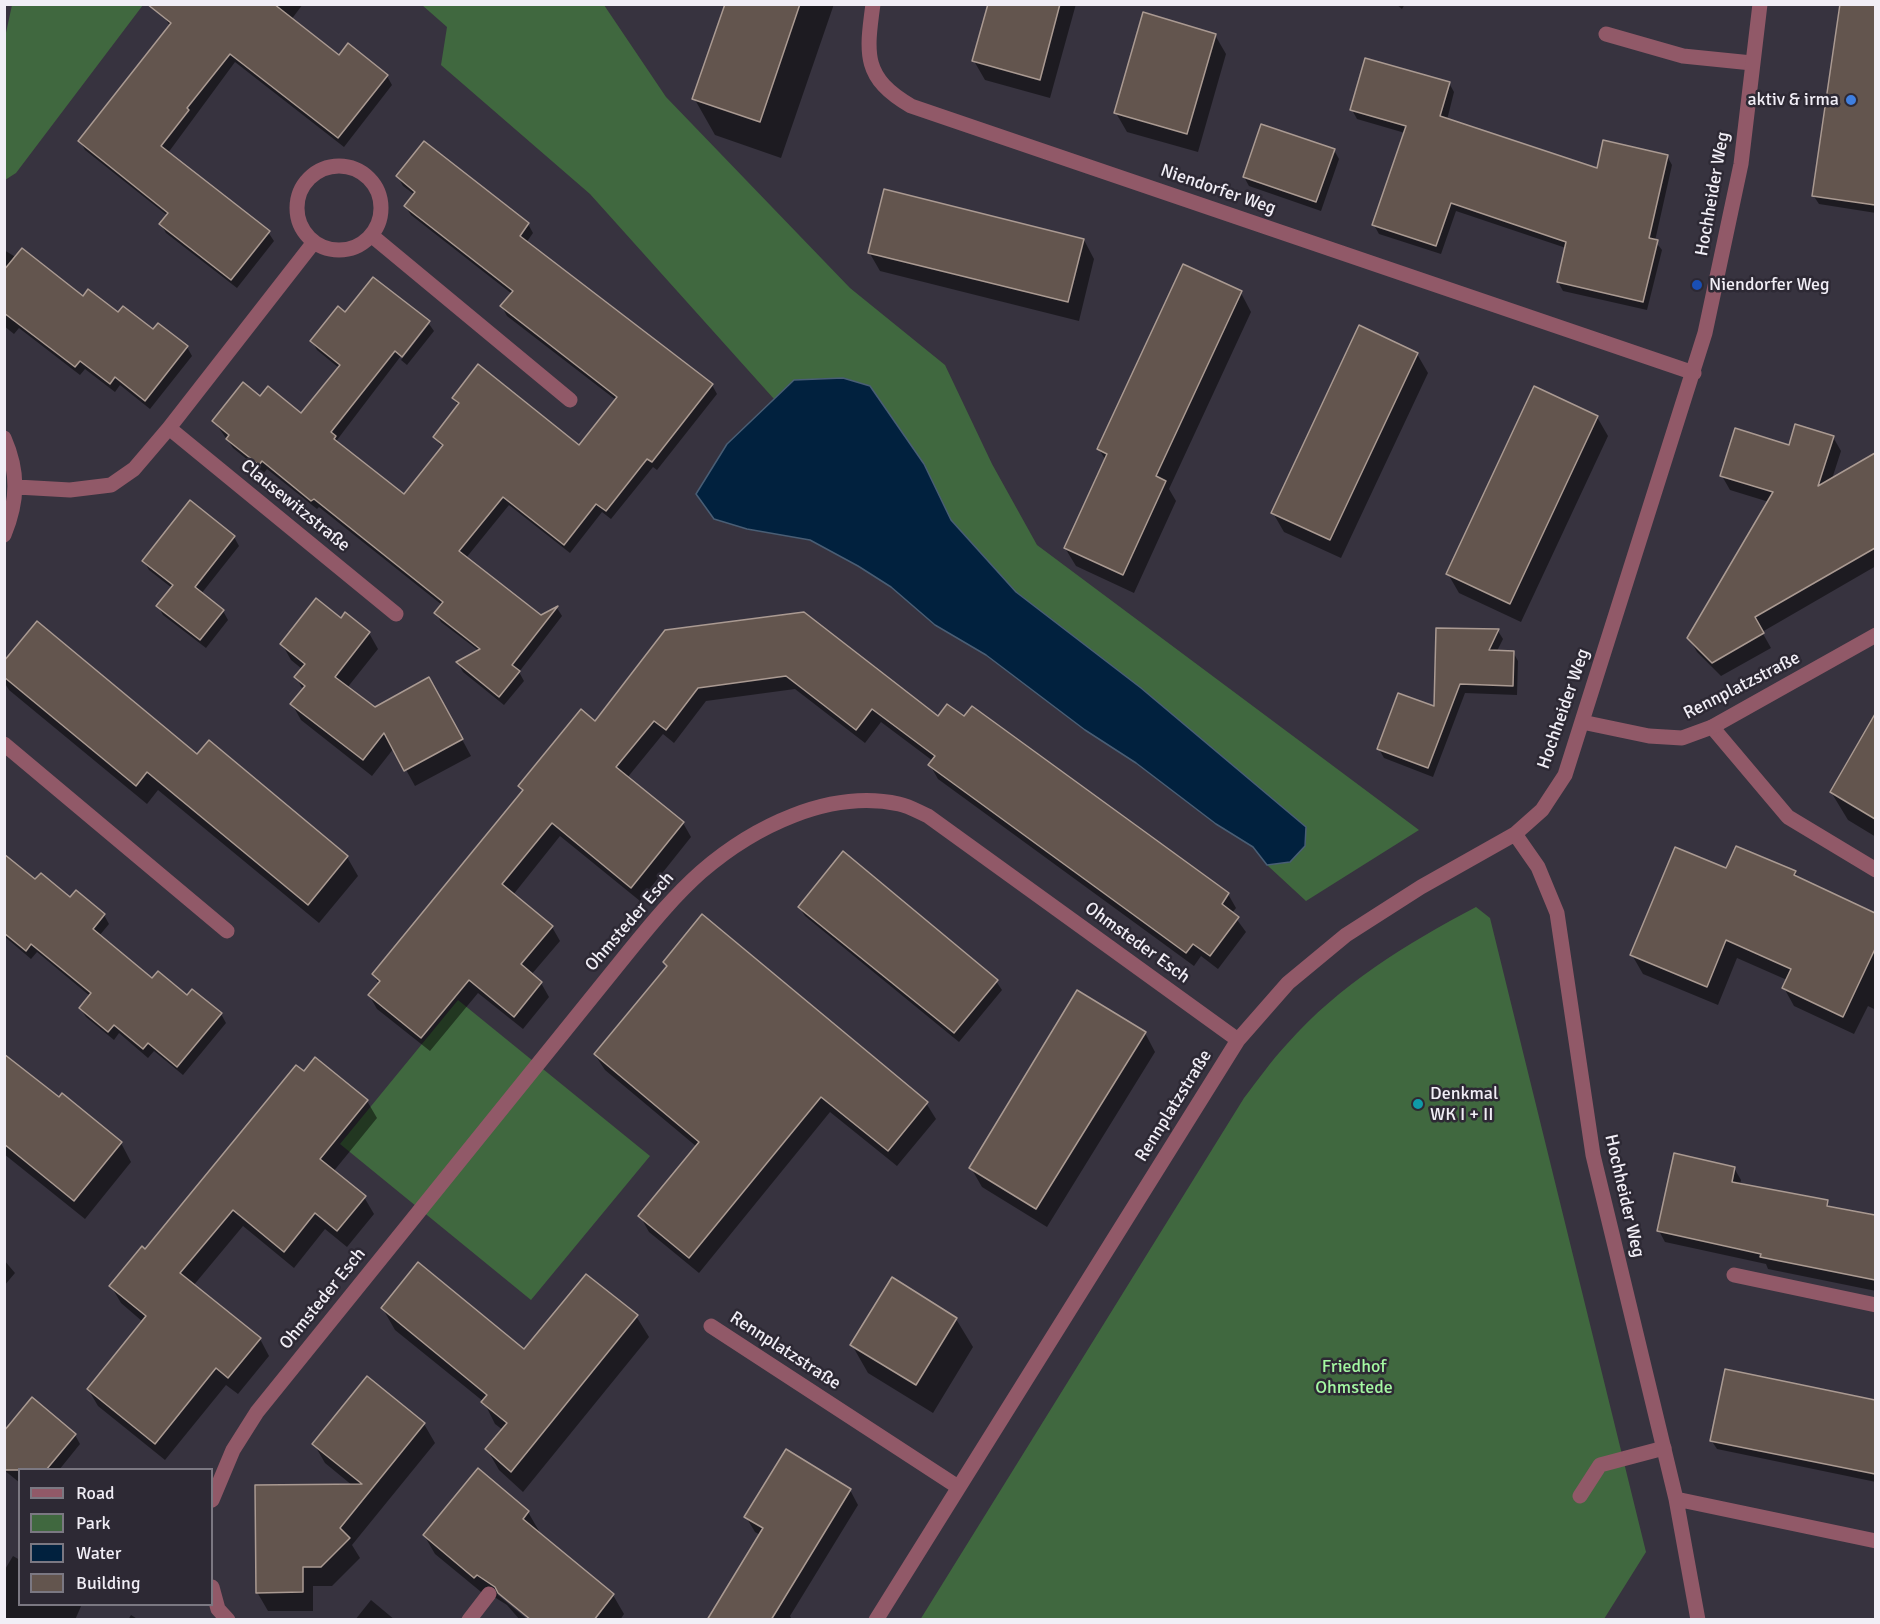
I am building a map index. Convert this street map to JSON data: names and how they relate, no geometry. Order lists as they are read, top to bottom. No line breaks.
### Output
{"streets":{"street":["Niendorfer Weg","Hochheider Weg","Clausewitzstraße","Rennplatzstraße","Ohmsteder Esch"]},"crossings":[["Niendorfer Weg","Hochheider Weg"],["Hochheider Weg","Rennplatzstraße"],["Rennplatzstraße","Ohmsteder Esch"]],"parks":["Friedhof Ohmstede"],"places":["aktiv & irma","Niendorfer Weg","Denkmal WK I + II"],"legend":["Road","Park","Water","Building"]}
